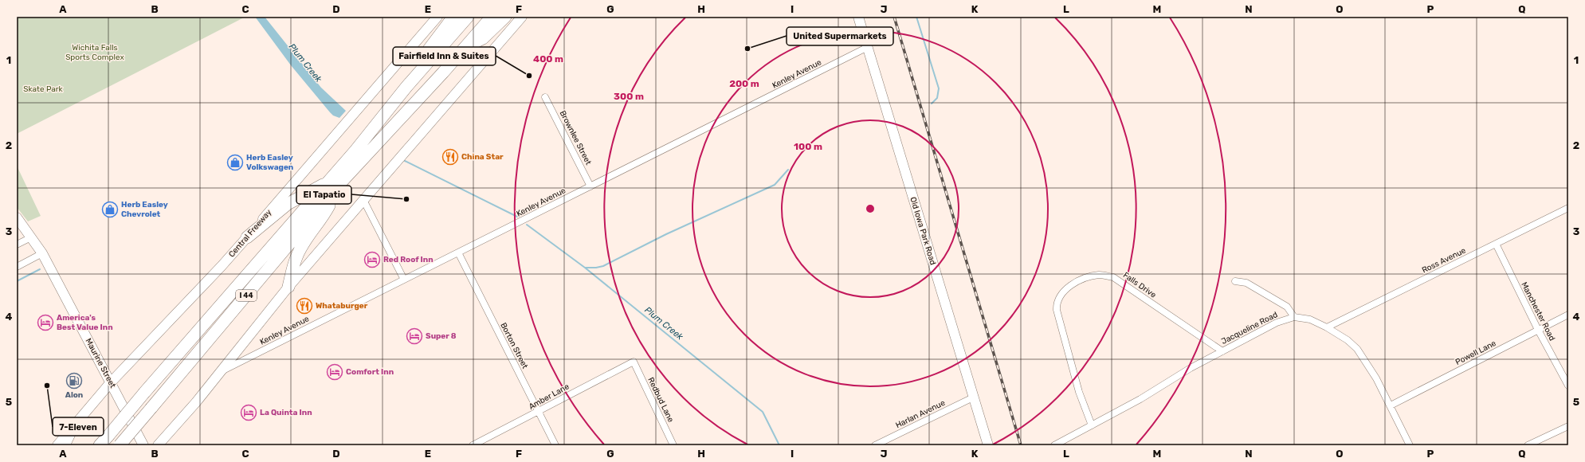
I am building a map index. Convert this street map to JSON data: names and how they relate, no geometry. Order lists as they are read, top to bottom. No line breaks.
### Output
{"streets":{"highway":["I 44"],"main road":["Old Iowa Park Road","Central Freeway","Maurine Street"],"street":["Kenley Avenue","Brownlee Street","Ross Avenue","Falls Drive","Manchester Road","Jacqueline Road","Borton Street","Powell Lane","Amber Lane","Redbud Lane","Harlan Avenue"]},"crossings":[["Kenley Avenue","Brownlee Street"],["Kenley Avenue","Old Iowa Park Road"],["Kenley Avenue","Borton Street"],["Old Iowa Park Road","Harlan Avenue"],["Central Freeway","Maurine Street"],["Ross Avenue","Manchester Road"],["Ross Avenue","Jacqueline Road"],["Falls Drive","Jacqueline Road"],["Manchester Road","Powell Lane"],["Jacqueline Road","Powell Lane"],["Borton Street","Amber Lane"],["Amber Lane","Redbud Lane"]],"water":["Plum Creek"],"parks":["Wichita Falls Sports Complex","Skate Park"],"places":{"other":["United Supermarkets","Fairfield Inn & Suites","El Tapatio","7-Eleven"],"restaurant":["China Star","Whataburger"],"shop":["Herb Easley Volkswagen","Herb Easley Chevrolet"],"hotel":["Red Roof Inn","America's Best Value Inn","Super 8","Comfort Inn","La Quinta Inn"],"fuel station":["Alon"]},"grid":{"columns":["A","B","C","D","E","F","G","H","I","J","K","L","M","N","O","P","Q"],"rows":["1","2","3","4","5"]},"rings":["400 m","200 m","300 m","100 m"]}
